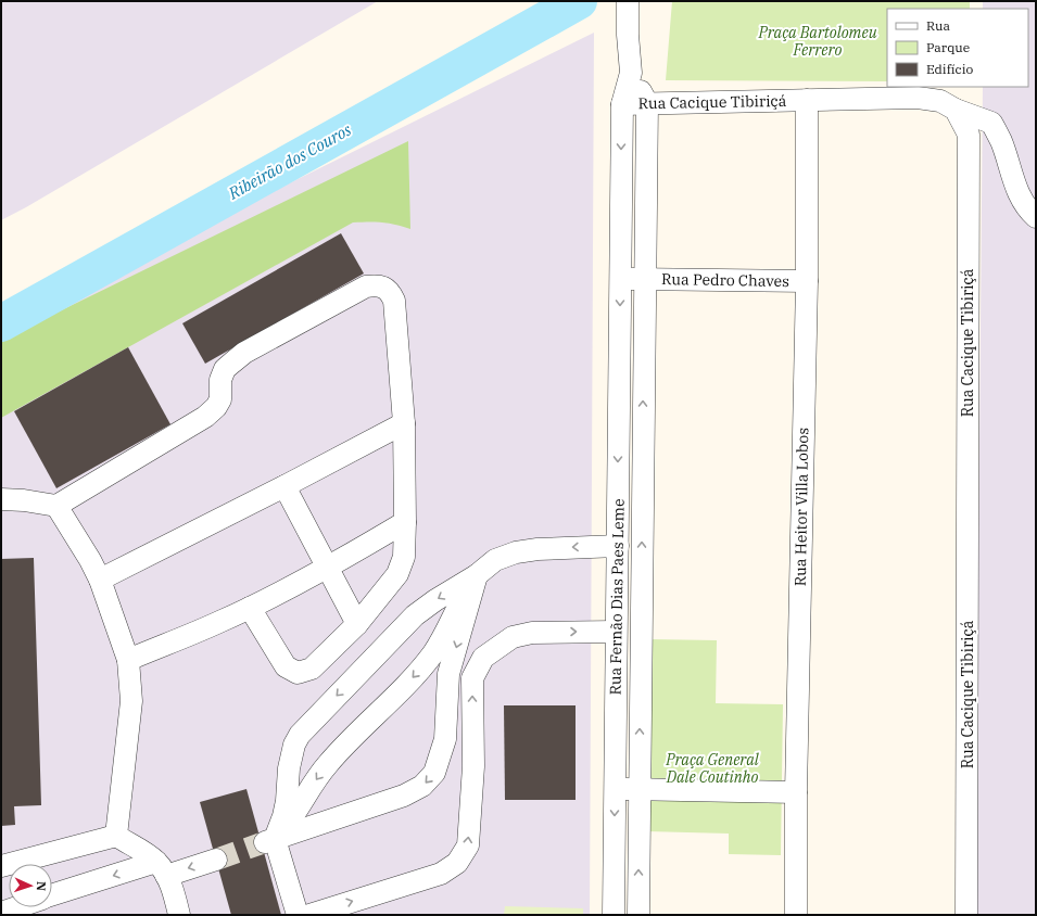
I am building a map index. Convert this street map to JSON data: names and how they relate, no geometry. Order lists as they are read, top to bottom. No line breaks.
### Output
{"streets":{"street":["Rua Cacique Tibiriçá","Rua Pedro Chaves","Rua Heitor Villa Lobos","Rua Fernão Dias Paes Leme"]},"crossings":[["Rua Cacique Tibiriçá","Rua Heitor Villa Lobos"],["Rua Cacique Tibiriçá","Rua Fernão Dias Paes Leme"],["Rua Pedro Chaves","Rua Heitor Villa Lobos"],["Rua Pedro Chaves","Rua Fernão Dias Paes Leme"]],"water":["Ribeirão dos Couros"],"parks":["Praça Bartolomeu Ferrero","Praça General Dale Coutinho"],"legend":["Rua","Parque","Edifício"],"north":"right"}
